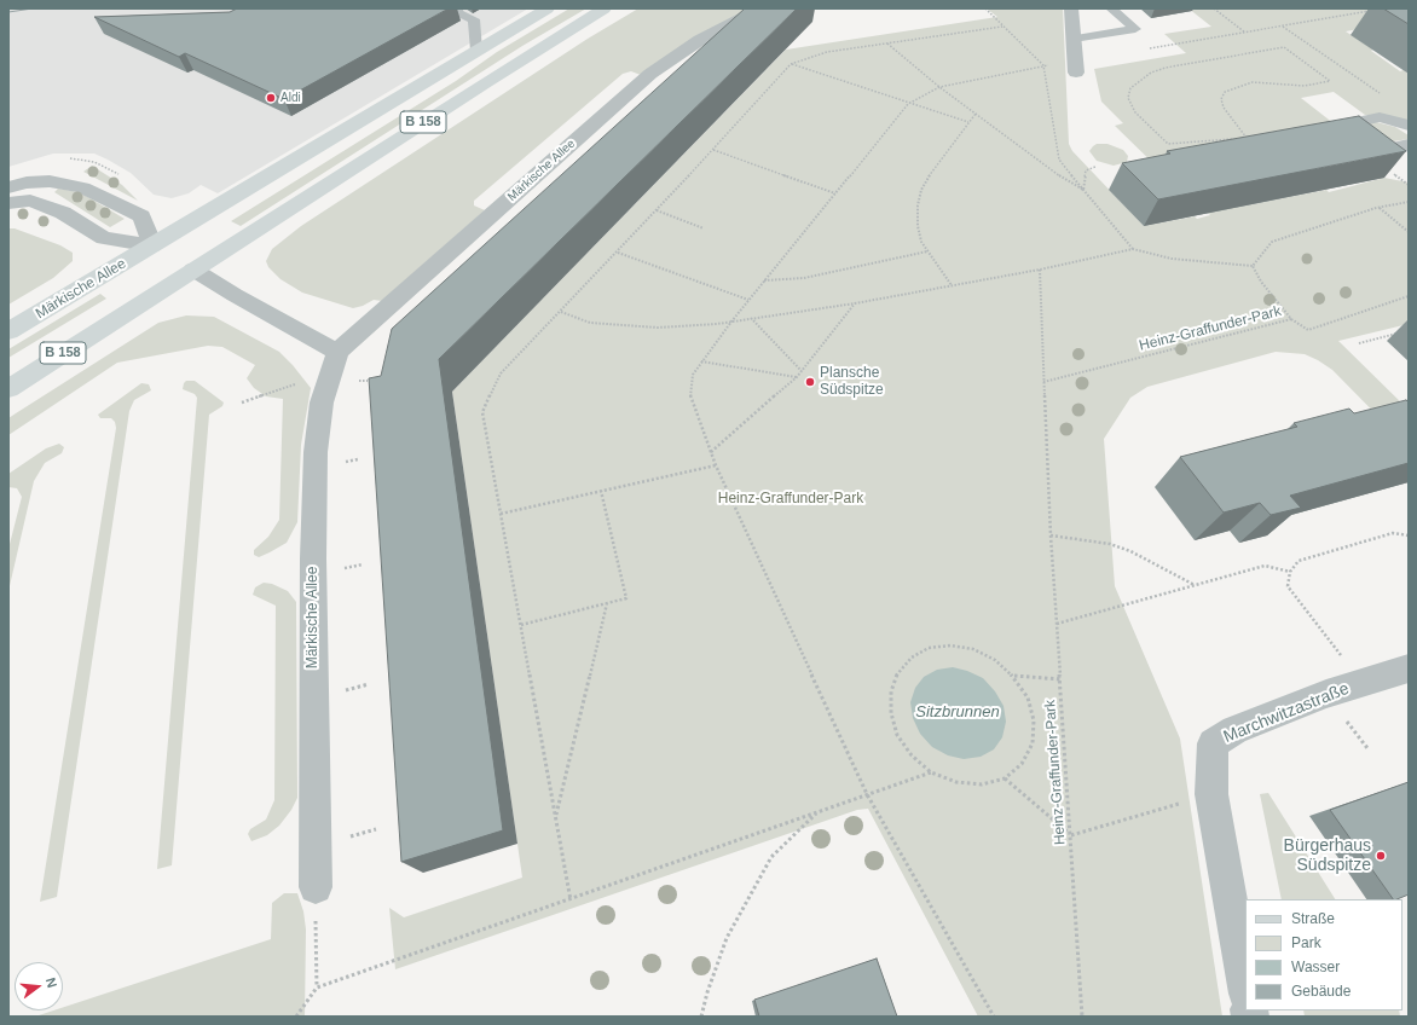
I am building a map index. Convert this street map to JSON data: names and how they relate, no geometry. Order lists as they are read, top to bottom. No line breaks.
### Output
{"streets":{"main road":["B 158","Märkische Allee"],"street":["Marchwitzastraße"],"path":["Heinz-Graffunder-Park"]},"water":["Sitzbrunnen"],"parks":["Heinz-Graffunder-Park"],"places":["Aldi","Plansche Südspitze","Bürgerhaus Südspitze"],"legend":["Straße","Park","Wasser","Gebäude"],"north":"right"}
